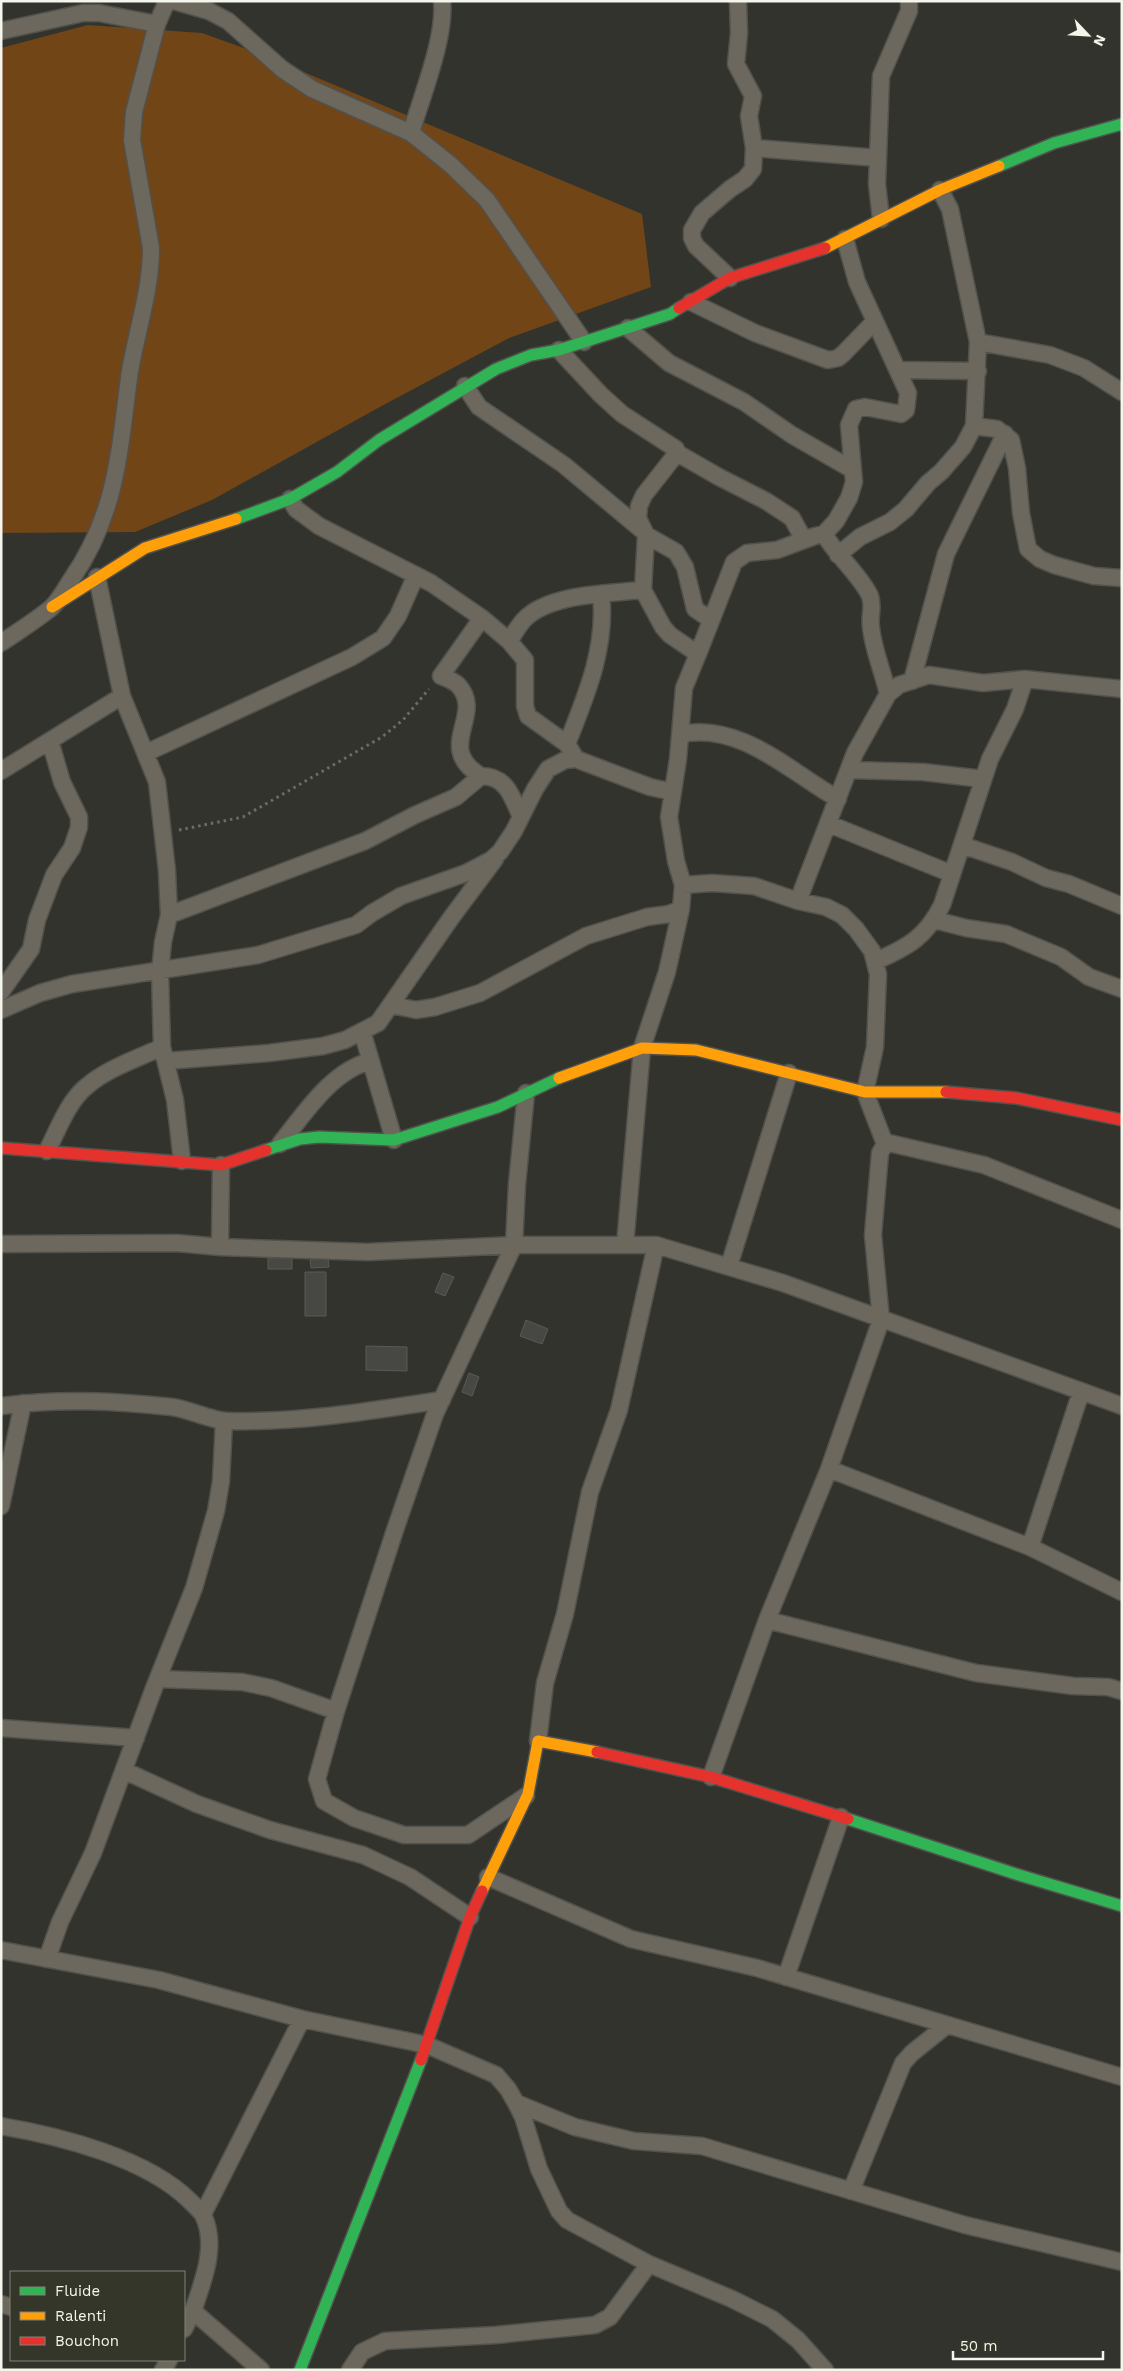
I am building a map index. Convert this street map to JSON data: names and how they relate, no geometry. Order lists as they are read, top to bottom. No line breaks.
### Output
{"legend":["Fluide","Ralenti","Bouchon"],"scale_bar":"50 m","north":"bottom right"}
